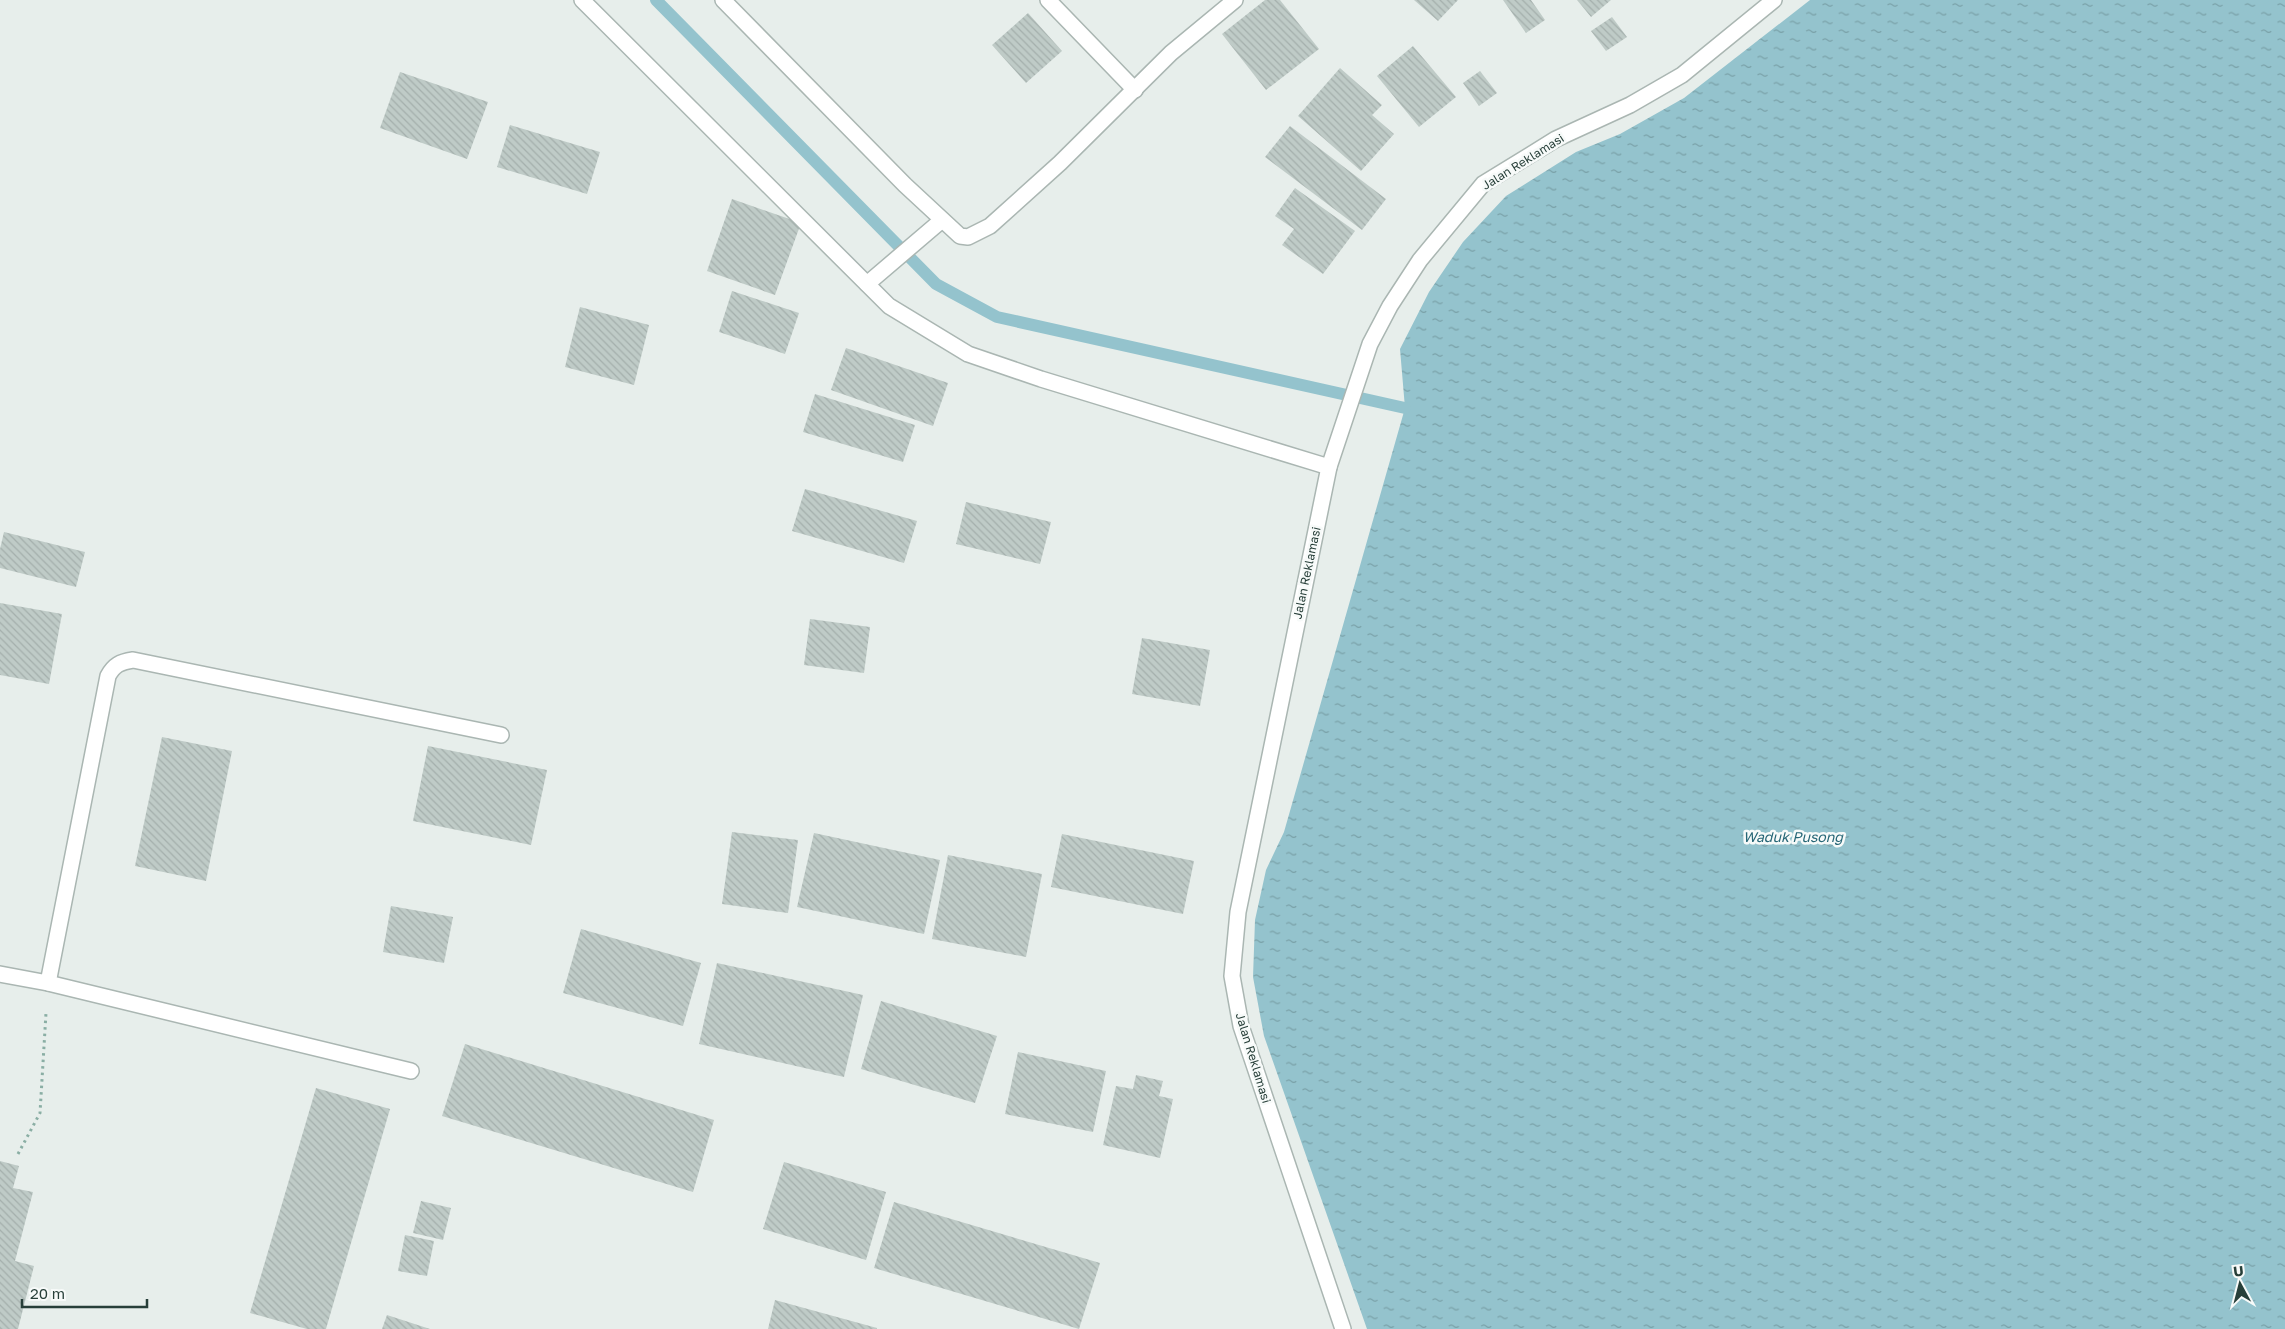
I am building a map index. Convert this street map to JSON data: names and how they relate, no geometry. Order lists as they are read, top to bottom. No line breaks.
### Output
{"streets":{"street":["Jalan Reklamasi"]},"water":["Waduk Pusong"],"scale_bar":"20 m","north":"top"}
